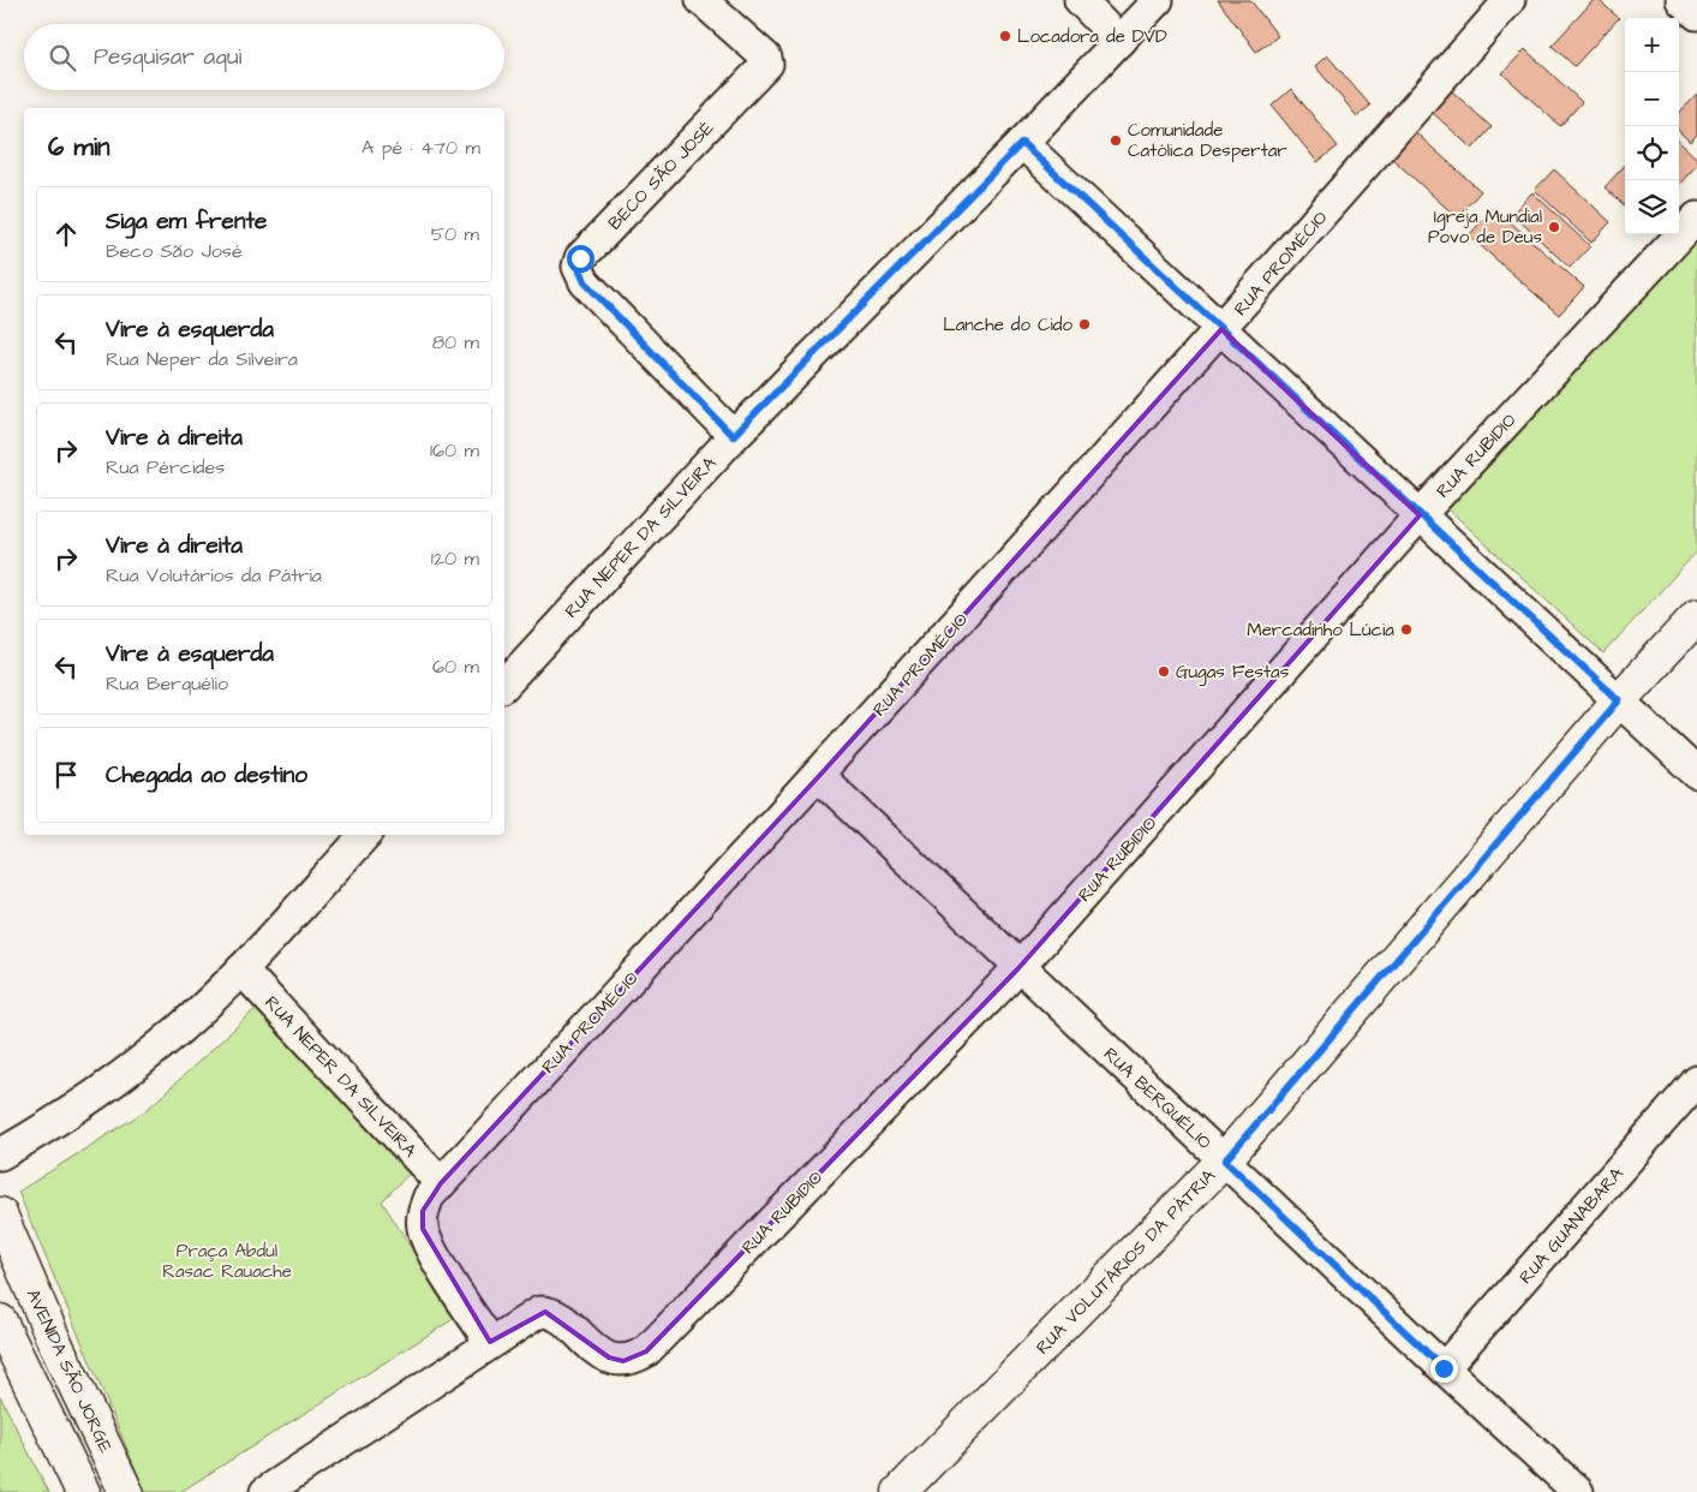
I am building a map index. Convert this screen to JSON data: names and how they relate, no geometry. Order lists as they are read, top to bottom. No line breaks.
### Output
{"streets":{"street":["BECO SÃO JOSÉ","RUA PROMÉCIO","RUA RUBIDIO","RUA NEPER DA SILVEIRA","RUA BERQUÉLIO","RUA GUANABARA","RUA VOLUTÁRIOS DA PÁTRIA","AVENIDA SÃO JORGE"]},"crossings":[["BECO SÃO JOSÉ","RUA NEPER DA SILVEIRA"],["RUA PROMÉCIO","RUA RUBIDIO"],["RUA PROMÉCIO","RUA NEPER DA SILVEIRA"],["RUA PROMÉCIO","RUA BERQUÉLIO"],["RUA RUBIDIO","RUA BERQUÉLIO"],["RUA BERQUÉLIO","RUA GUANABARA"],["RUA BERQUÉLIO","RUA VOLUTÁRIOS DA PÁTRIA"]],"parks":["Praça Abdul Rasac Rauache"],"places":["Locadora de DVD","Comunidade Católica Despertar","Igreja Mundial Povo de Deus","Lanche do Cido","Mercadinho Lúcia","Gugas Festas"],"page":{"map_buttons":["+","−"],"search":"Pesquisar aqui","heading":["6 min","A pé · 470 m"],"list":[["Siga em frente","Beco São José","50 m"],["Vire à esquerda","Rua Neper da Silveira","80 m"],["Vire à direita","Rua Pércides","160 m"],["Vire à direita","Rua Volutários da Pátria","120 m"],["Vire à esquerda","Rua Berquélio","60 m"],"Chegada ao destino"]}}
